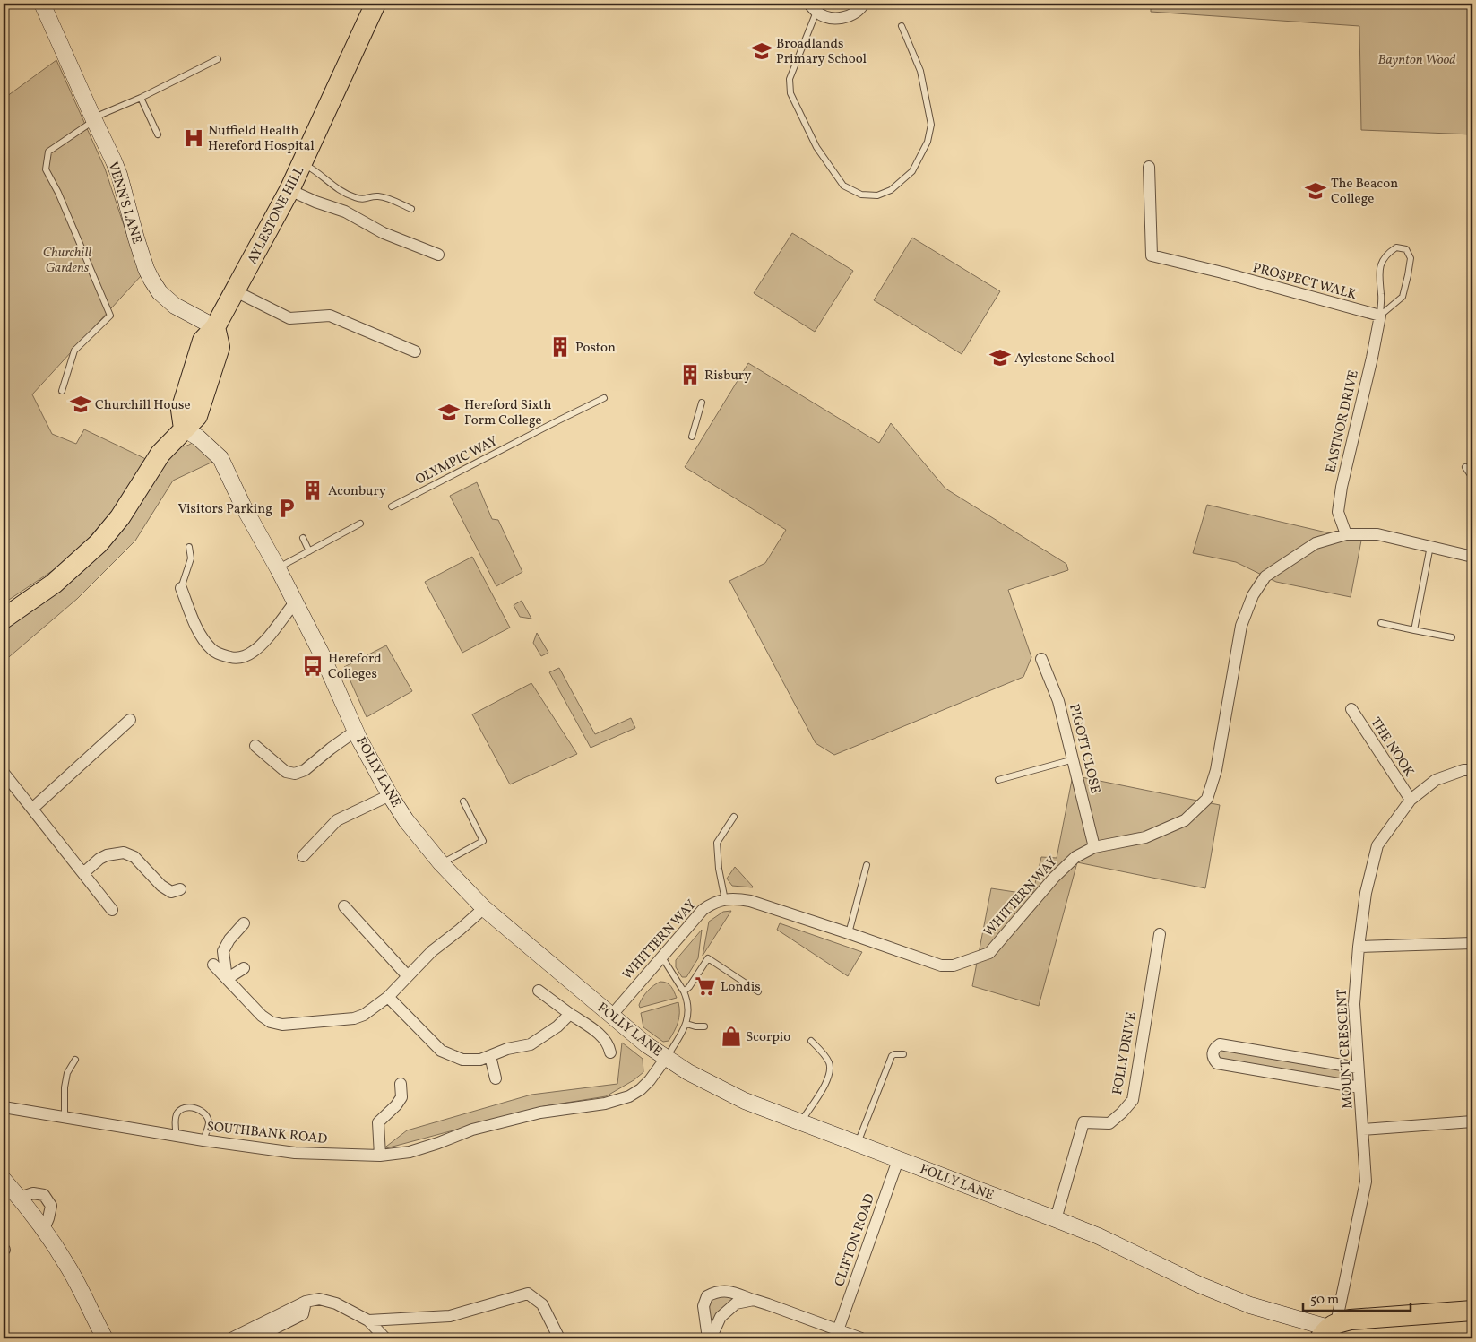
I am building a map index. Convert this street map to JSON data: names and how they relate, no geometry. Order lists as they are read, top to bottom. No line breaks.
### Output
{"streets":{"highway":["AYLESTONE HILL"],"street":["VENN'S LANE","PROSPECT WALK","EASTNOR DRIVE","THE NOOK","PIGOTT CLOSE","FOLLY LANE","WHITTERN WAY","MOUNT CRESCENT","FOLLY DRIVE","SOUTHBANK ROAD","CLIFTON ROAD"],"lane":["OLYMPIC WAY"]},"crossings":[["VENN'S LANE","AYLESTONE HILL"],["AYLESTONE HILL","FOLLY LANE"],["PROSPECT WALK","EASTNOR DRIVE"],["EASTNOR DRIVE","WHITTERN WAY"],["THE NOOK","MOUNT CRESCENT"],["PIGOTT CLOSE","WHITTERN WAY"],["FOLLY LANE","WHITTERN WAY"],["FOLLY LANE","MOUNT CRESCENT"],["FOLLY LANE","FOLLY DRIVE"],["FOLLY LANE","SOUTHBANK ROAD"],["FOLLY LANE","CLIFTON ROAD"]],"parks":["Baynton Wood","Churchill Gardens"],"places":{"school or university":["Broadlands Primary School","The Beacon College","Aylestone School","Churchill House","Hereford Sixth Form College"],"hospital":["Nuffield Health Hereford Hospital"],"building":["Poston","Risbury","Aconbury"],"parking":["Visitors Parking"],"bus stop":["Hereford Colleges"],"supermarket":["Londis"],"shop":["Scorpio"]},"scale_bar":"50 m"}
